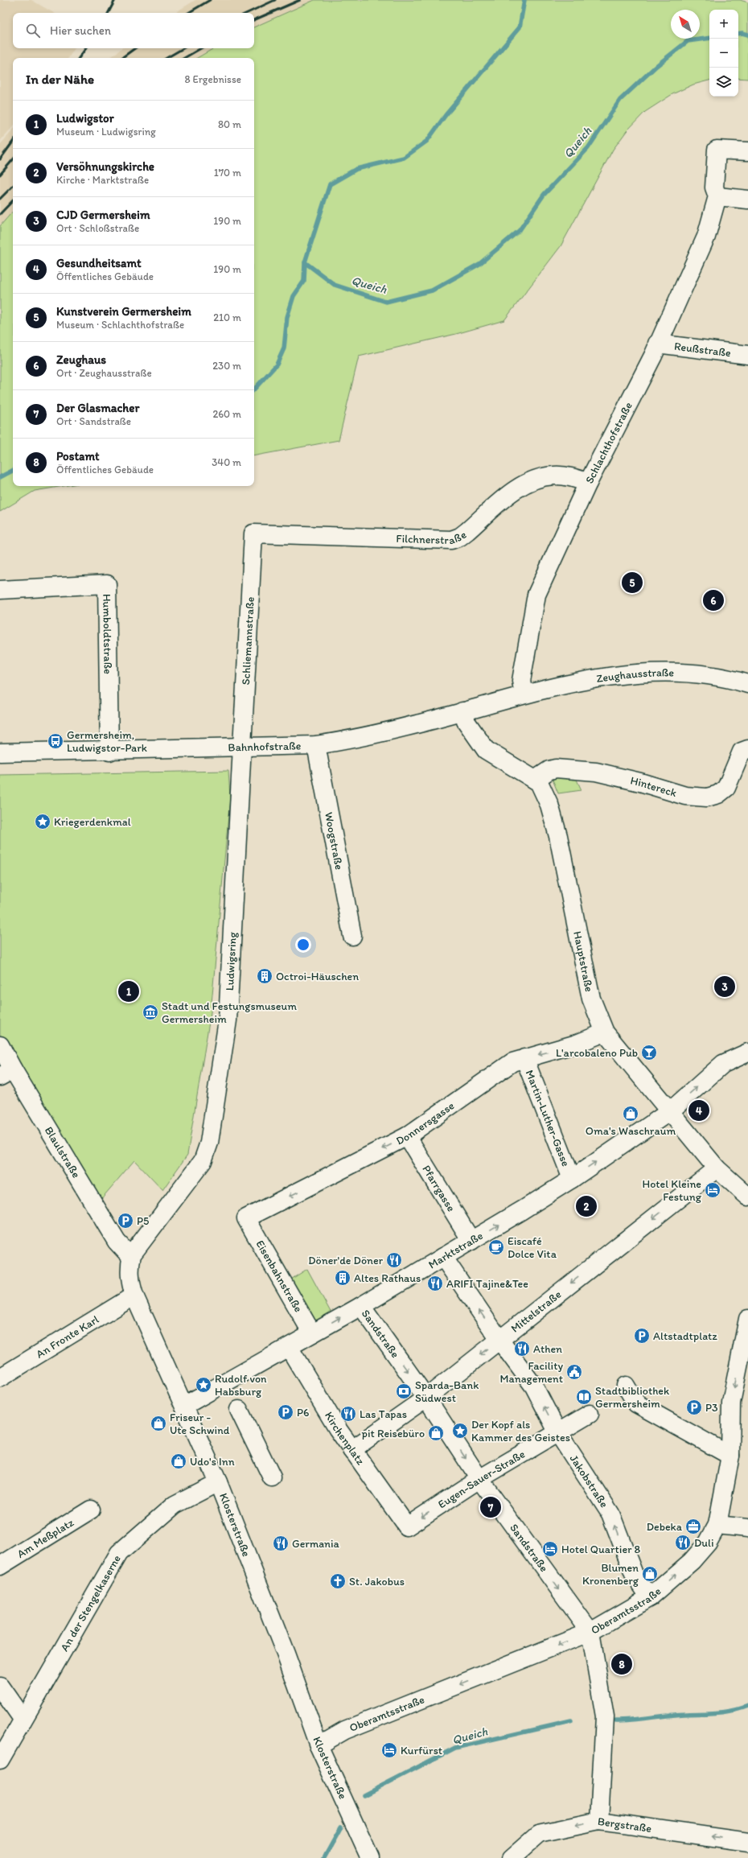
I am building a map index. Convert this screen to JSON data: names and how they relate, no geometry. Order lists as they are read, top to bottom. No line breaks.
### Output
{"streets":{"street":["Reußstraße","Schlachthofstraße","Filchnerstraße","Humboldtstraße","Schliemannstraße","Zeughausstraße","Bahnhofstraße","Hintereck","Woogstraße","Ludwigsring","Hauptstraße","Martin-Luther-Gasse","Donnersgasse","Blaulstraße","Pfarrgasse","Marktstraße","Eisenbahnstraße","Mittelstraße","Sandstraße","An Fronte Karl","Kirchenplatz","Eugen-Sauer-Straße","Jakobstraße","Klosterstraße","Am Meßplatz","An der Stengelkaserne","Oberamtsstraße","Bergstraße"]},"crossings":[["Reußstraße","Schlachthofstraße"],["Schlachthofstraße","Filchnerstraße"],["Schlachthofstraße","Zeughausstraße"],["Schlachthofstraße","Bahnhofstraße"],["Filchnerstraße","Schliemannstraße"],["Humboldtstraße","Bahnhofstraße"],["Schliemannstraße","Bahnhofstraße"],["Schliemannstraße","Ludwigsring"],["Zeughausstraße","Bahnhofstraße"],["Bahnhofstraße","Woogstraße"],["Bahnhofstraße","Ludwigsring"],["Bahnhofstraße","Hauptstraße"],["Hintereck","Hauptstraße"],["Ludwigsring","Klosterstraße"],["Hauptstraße","Donnersgasse"],["Hauptstraße","Marktstraße"],["Hauptstraße","Mittelstraße"],["Martin-Luther-Gasse","Donnersgasse"],["Martin-Luther-Gasse","Marktstraße"],["Donnersgasse","Pfarrgasse"],["Donnersgasse","Eisenbahnstraße"],["Blaulstraße","Klosterstraße"],["Pfarrgasse","Marktstraße"],["Marktstraße","Eisenbahnstraße"],["Marktstraße","Sandstraße"],["Marktstraße","Kirchenplatz"],["Marktstraße","Jakobstraße"],["Marktstraße","Klosterstraße"],["Mittelstraße","Sandstraße"],["Mittelstraße","Kirchenplatz"],["Mittelstraße","Jakobstraße"],["Sandstraße","Eugen-Sauer-Straße"],["Sandstraße","Oberamtsstraße"],["Sandstraße","Bergstraße"],["An Fronte Karl","Klosterstraße"],["Kirchenplatz","Eugen-Sauer-Straße"],["Eugen-Sauer-Straße","Jakobstraße"],["Jakobstraße","Oberamtsstraße"],["Klosterstraße","An der Stengelkaserne"],["Klosterstraße","Oberamtsstraße"]],"one_way":["Donnersgasse","Marktstraße","Mittelstraße","Sandstraße","Eugen-Sauer-Straße","Jakobstraße","Bergstraße"],"water":["Queich"],"places":{"bus stop":["Germersheim, Ludwigstor-Park"],"place":["Kriegerdenkmal","Rudolf von Habsburg","Der Kopf als Kammer des Geistes"],"building":["Octroi-Häuschen","Altes Rathaus"],"museum":["Stadt und Festungsmuseum Germersheim"],"bar":["L'arcobaleno Pub"],"shop":["Oma's Waschraum","Friseur - Ute Schwind","pit Reisebüro","Udo's Inn","Blumen Kronenberg"],"hotel":["Hotel Kleine Festung","Hotel Quartier 8","Kurfürst"],"parking":["P5","Altstadtplatz","P3","P6"],"cafe":["Eiscafé Dolce Vita"],"restaurant":["Döner'de Döner","ARIFI Tajine&Tee","Athen","Las Tapas","Duli","Germania"],"public building":["Facility Management"],"bank":["Sparda-Bank Südwest"],"library":["Stadtbibliothek Germersheim"],"office":["Debeka"],"church":["St. Jakobus"]},"north":"top left","page":{"map_buttons":["+","−"],"search":"Hier suchen","heading":["In der Nähe","8 Ergebnisse"],"list":[{"mark":"1","name":"Ludwigstor","note":"Museum · Ludwigsring","value":"80 m"},{"mark":"2","name":"Versöhnungskirche","note":"Kirche · Marktstraße","value":"170 m"},{"mark":"3","name":"CJD Germersheim","note":"Ort · Schloßstraße","value":"190 m"},{"mark":"4","name":"Gesundheitsamt","note":"Öffentliches Gebäude","value":"190 m"},{"mark":"5","name":"Kunstverein Germersheim","note":"Museum · Schlachthofstraße","value":"210 m"},{"mark":"6","name":"Zeughaus","note":"Ort · Zeughausstraße","value":"230 m"},{"mark":"7","name":"Der Glasmacher","note":"Ort · Sandstraße","value":"260 m"},{"mark":"8","name":"Postamt","note":"Öffentliches Gebäude","value":"340 m"}],"pins":["5","6","3","1","4","2","7","8"]}}
